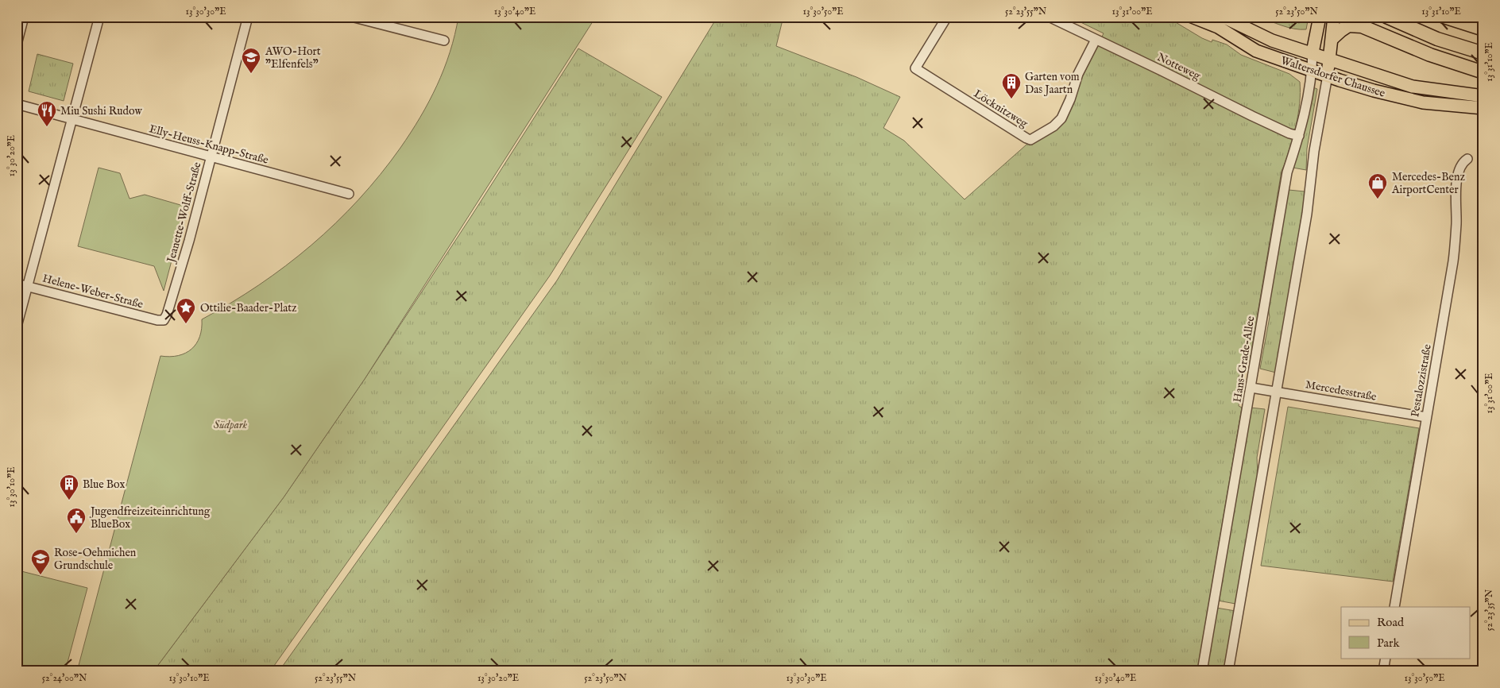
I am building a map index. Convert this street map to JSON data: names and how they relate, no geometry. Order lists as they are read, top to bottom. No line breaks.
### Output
{"streets":{"main road":["Waltersdorfer Chaussee"],"street":["Notteweg","Löcknitzweg","Elly-Heuss-Knapp-Straße","Jeanette-Wolff-Straße","Helene-Weber-Straße","Hans-Grade-Allee","Pestalozzistraße","Mercedesstraße"]},"crossings":[["Notteweg","Löcknitzweg"],["Notteweg","Hans-Grade-Allee"],["Waltersdorfer Chaussee","Hans-Grade-Allee"],["Elly-Heuss-Knapp-Straße","Jeanette-Wolff-Straße"],["Jeanette-Wolff-Straße","Helene-Weber-Straße"],["Hans-Grade-Allee","Mercedesstraße"],["Pestalozzistraße","Mercedesstraße"]],"parks":["Südpark"],"places":{"school or university":["AWO-Hort \"Elfenfels\"","Rose-Oehmichen Grundschule"],"building":["Garten vom Das Jaartn","Blue Box"],"restaurant":["Miu Sushi Rudow"],"shop":["Mercedes-Benz AirportCenter"],"place":["Ottilie-Baader-Platz"],"public building":["Jugendfreizeiteinrichtung BlueBox"]},"legend":["Road","Park"],"coordinates":["13°30'30\"E","13°30'40\"E","13°30'50\"E","52°23'55\"N","13°31'00\"E","52°23'50\"N","13°31'10\"E","13°30'20\"E","13°30'10\"E","52°23'35\"N","52°24'00\"N"]}
